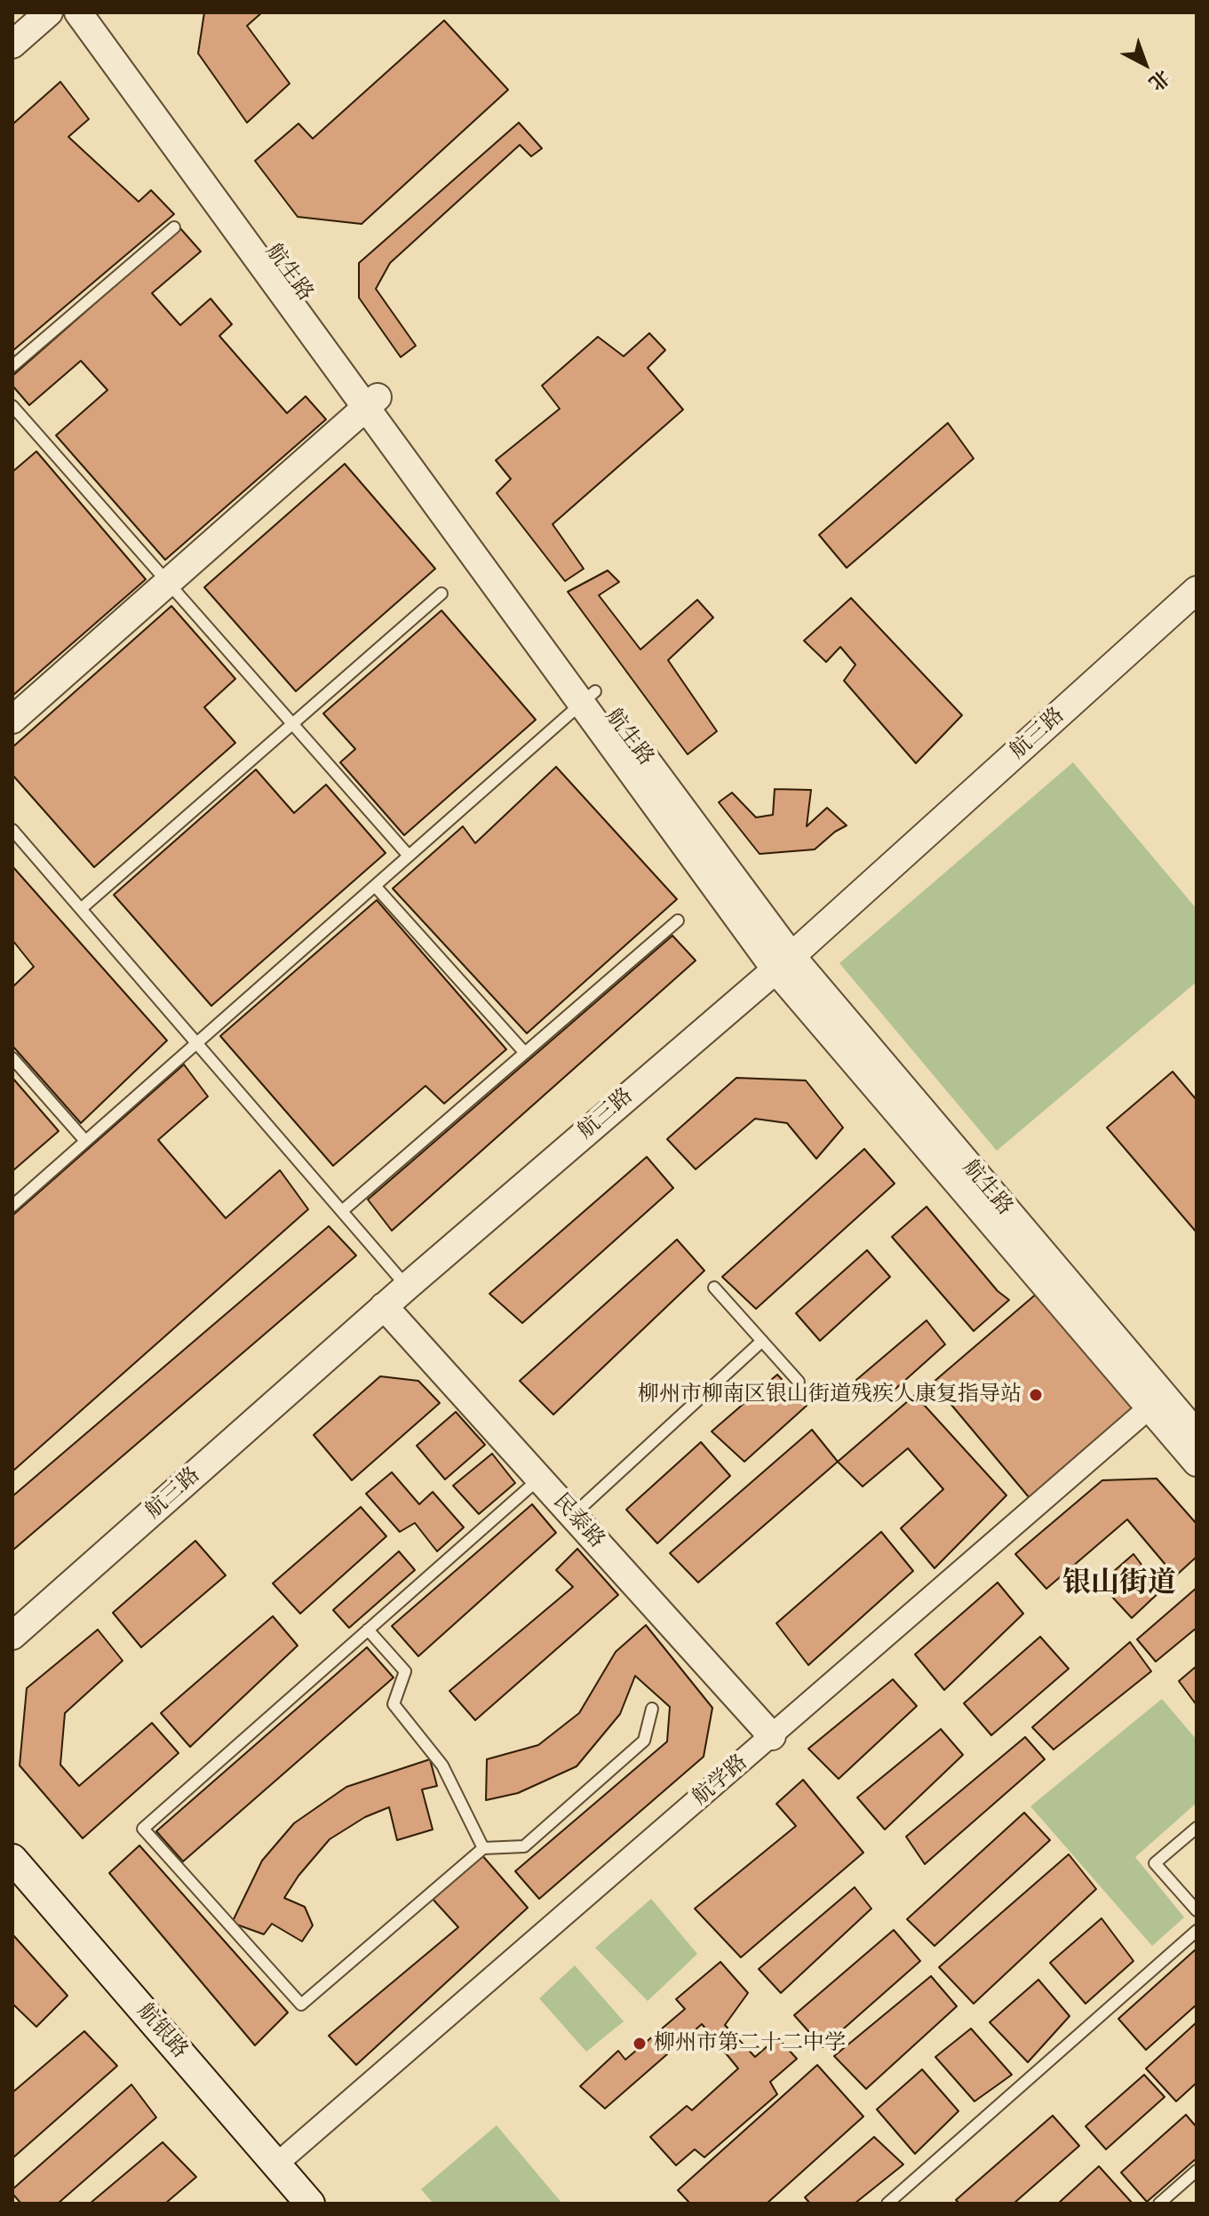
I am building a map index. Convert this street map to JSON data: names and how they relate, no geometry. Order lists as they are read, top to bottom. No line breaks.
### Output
{"streets":{"main road":["航银路"],"street":["航生路","航三路","民泰路","航学路"]},"crossings":[["航生路","航三路"],["航生路","航学路"],["航三路","民泰路"],["民泰路","航学路"],["航学路","航银路"]],"districts":["银山街道"],"places":["柳州市柳南区银山街道残疾人康复指导站","柳州市第二十二中学"],"north":"bottom right"}
